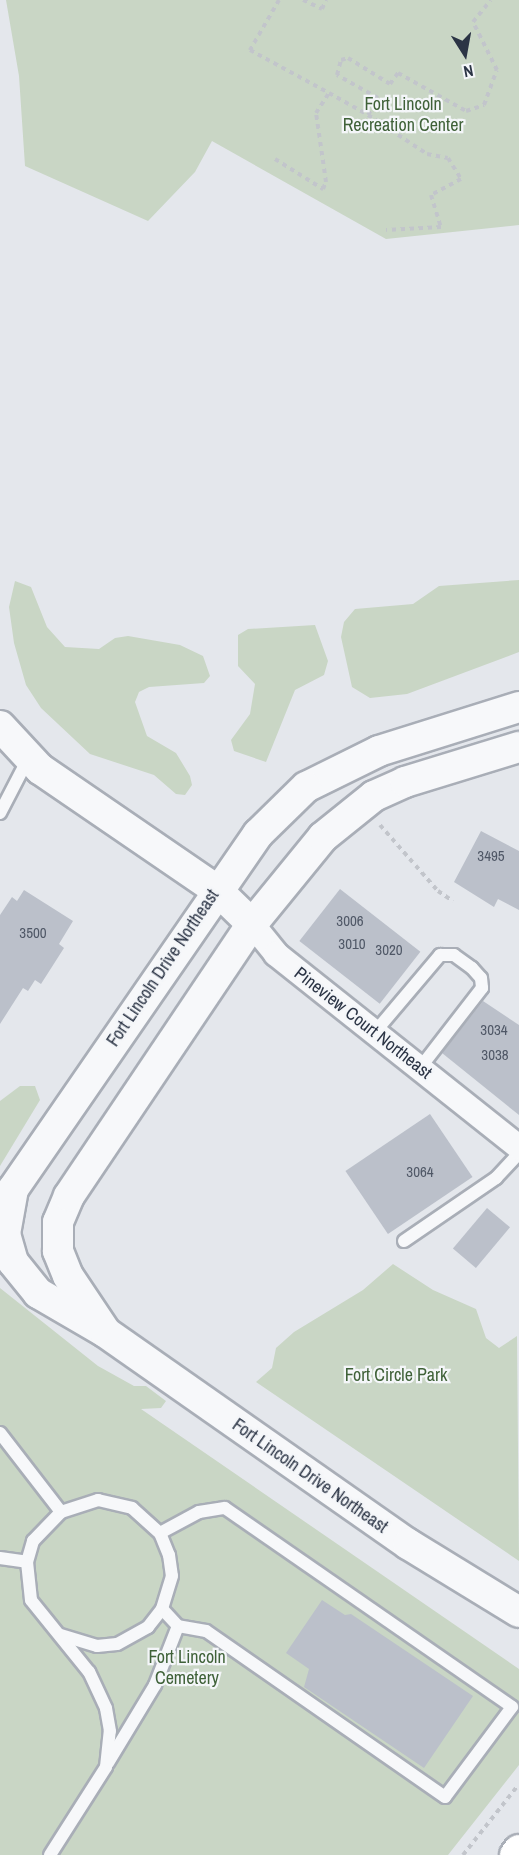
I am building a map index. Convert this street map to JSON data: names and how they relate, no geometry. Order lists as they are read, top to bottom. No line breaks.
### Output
{"streets":{"street":["Fort Lincoln Drive Northeast","Pineview Court Northeast"]},"crossings":[["Fort Lincoln Drive Northeast","Pineview Court Northeast"]],"parks":["Fort Lincoln Recreation Center","Fort Circle Park","Fort Lincoln Cemetery"],"house_numbers":["3495","3006","3500","3010","3020","3034","3038","3064"],"north":"bottom"}
